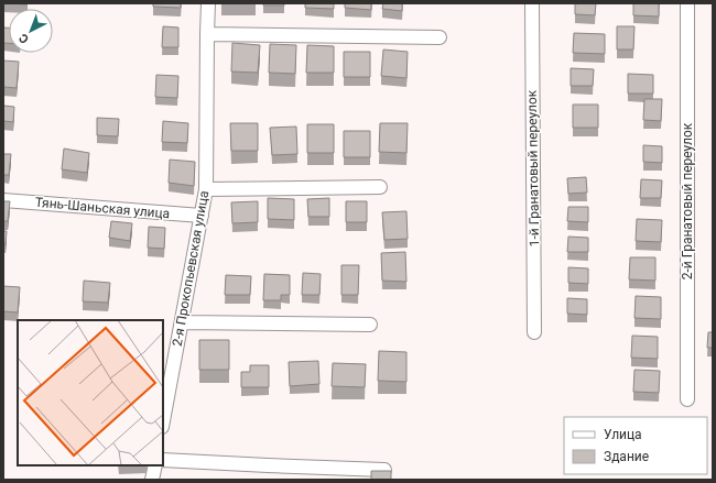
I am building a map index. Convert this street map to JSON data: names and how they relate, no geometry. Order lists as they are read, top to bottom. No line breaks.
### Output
{"streets":{"street":["1-й Гранатовый переулок","2-й Гранатовый переулок","Тянь-Шаньская улица","2-я Прокопьевская улица"]},"crossings":[["Тянь-Шаньская улица","2-я Прокопьевская улица"]],"legend":["Улица","Здание"],"north":"bottom left"}
